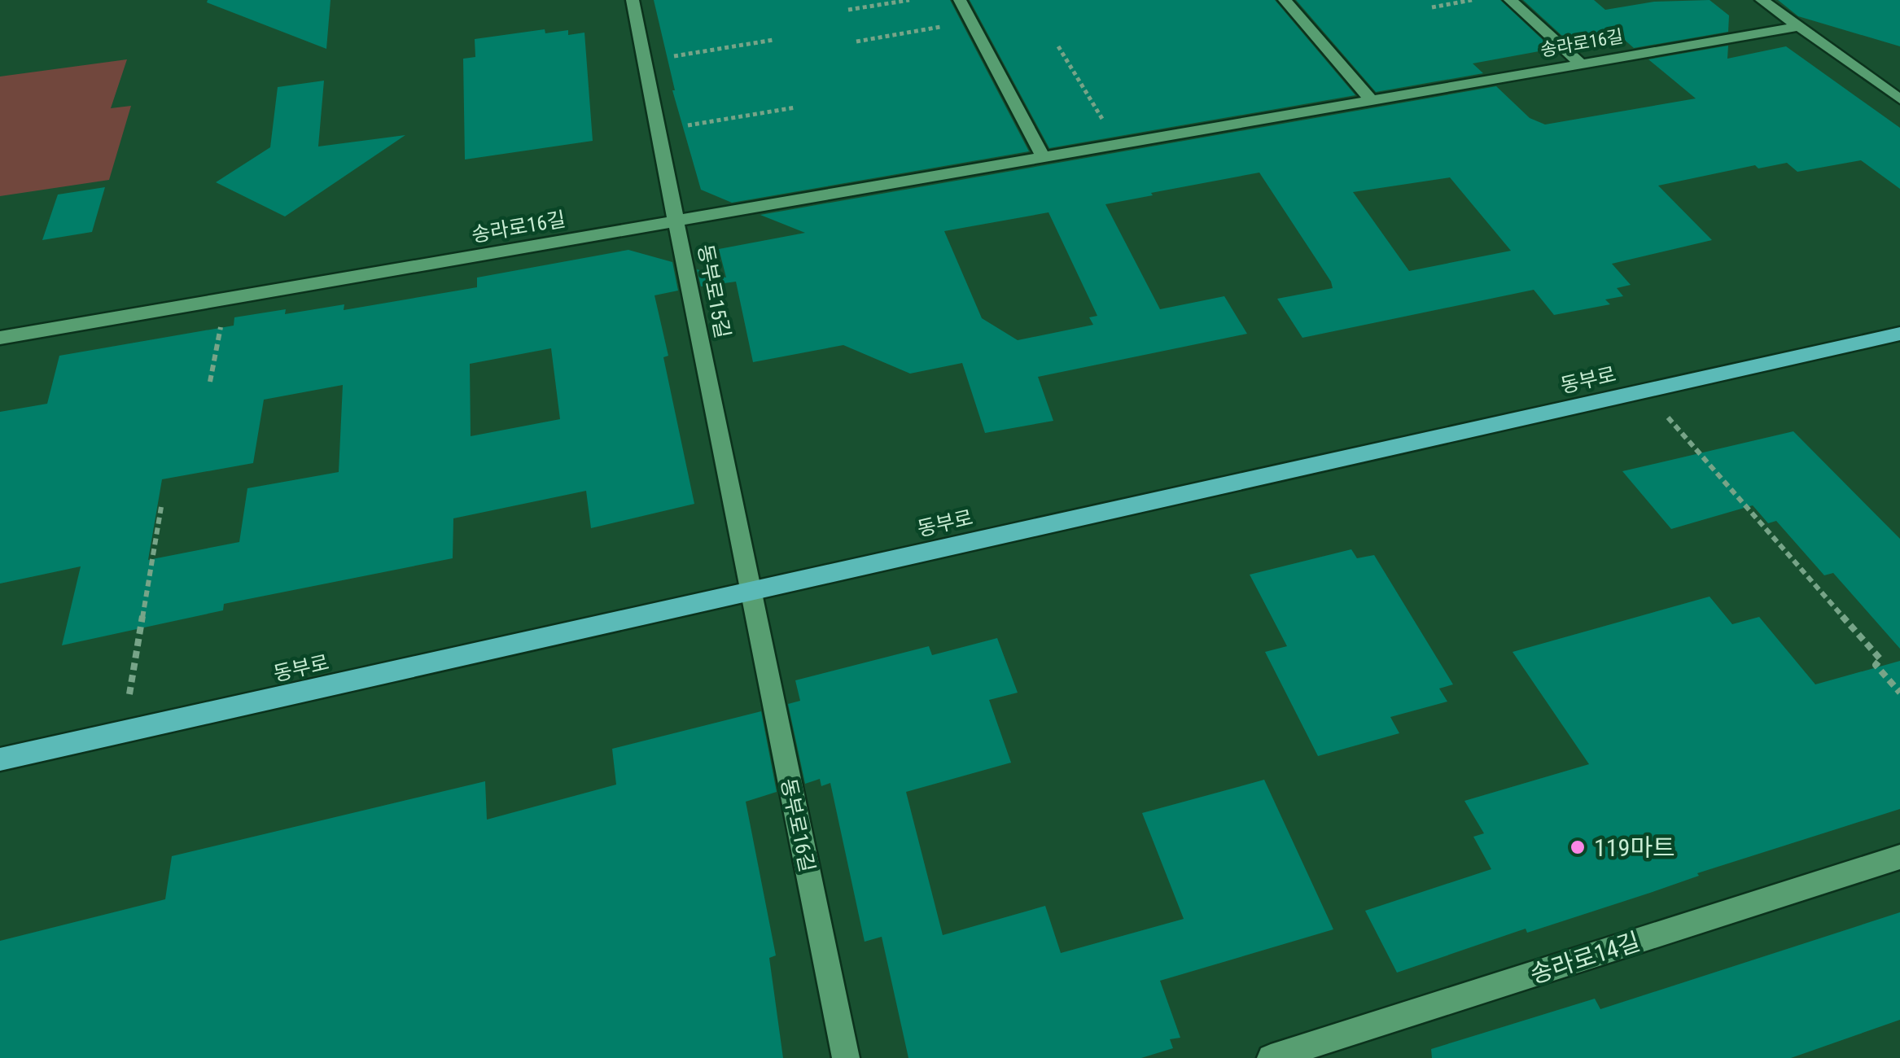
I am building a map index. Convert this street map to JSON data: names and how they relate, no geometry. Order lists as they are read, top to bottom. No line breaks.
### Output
{"streets":{"main road":["동부로"],"street":["송라로16길","동부로15길","동부로16길","송라로14길"]},"crossings":[["송라로16길","동부로15길"],["동부로15길","동부로"],["동부로15길","동부로16길"],["동부로","동부로16길"]],"places":["119마트"]}
